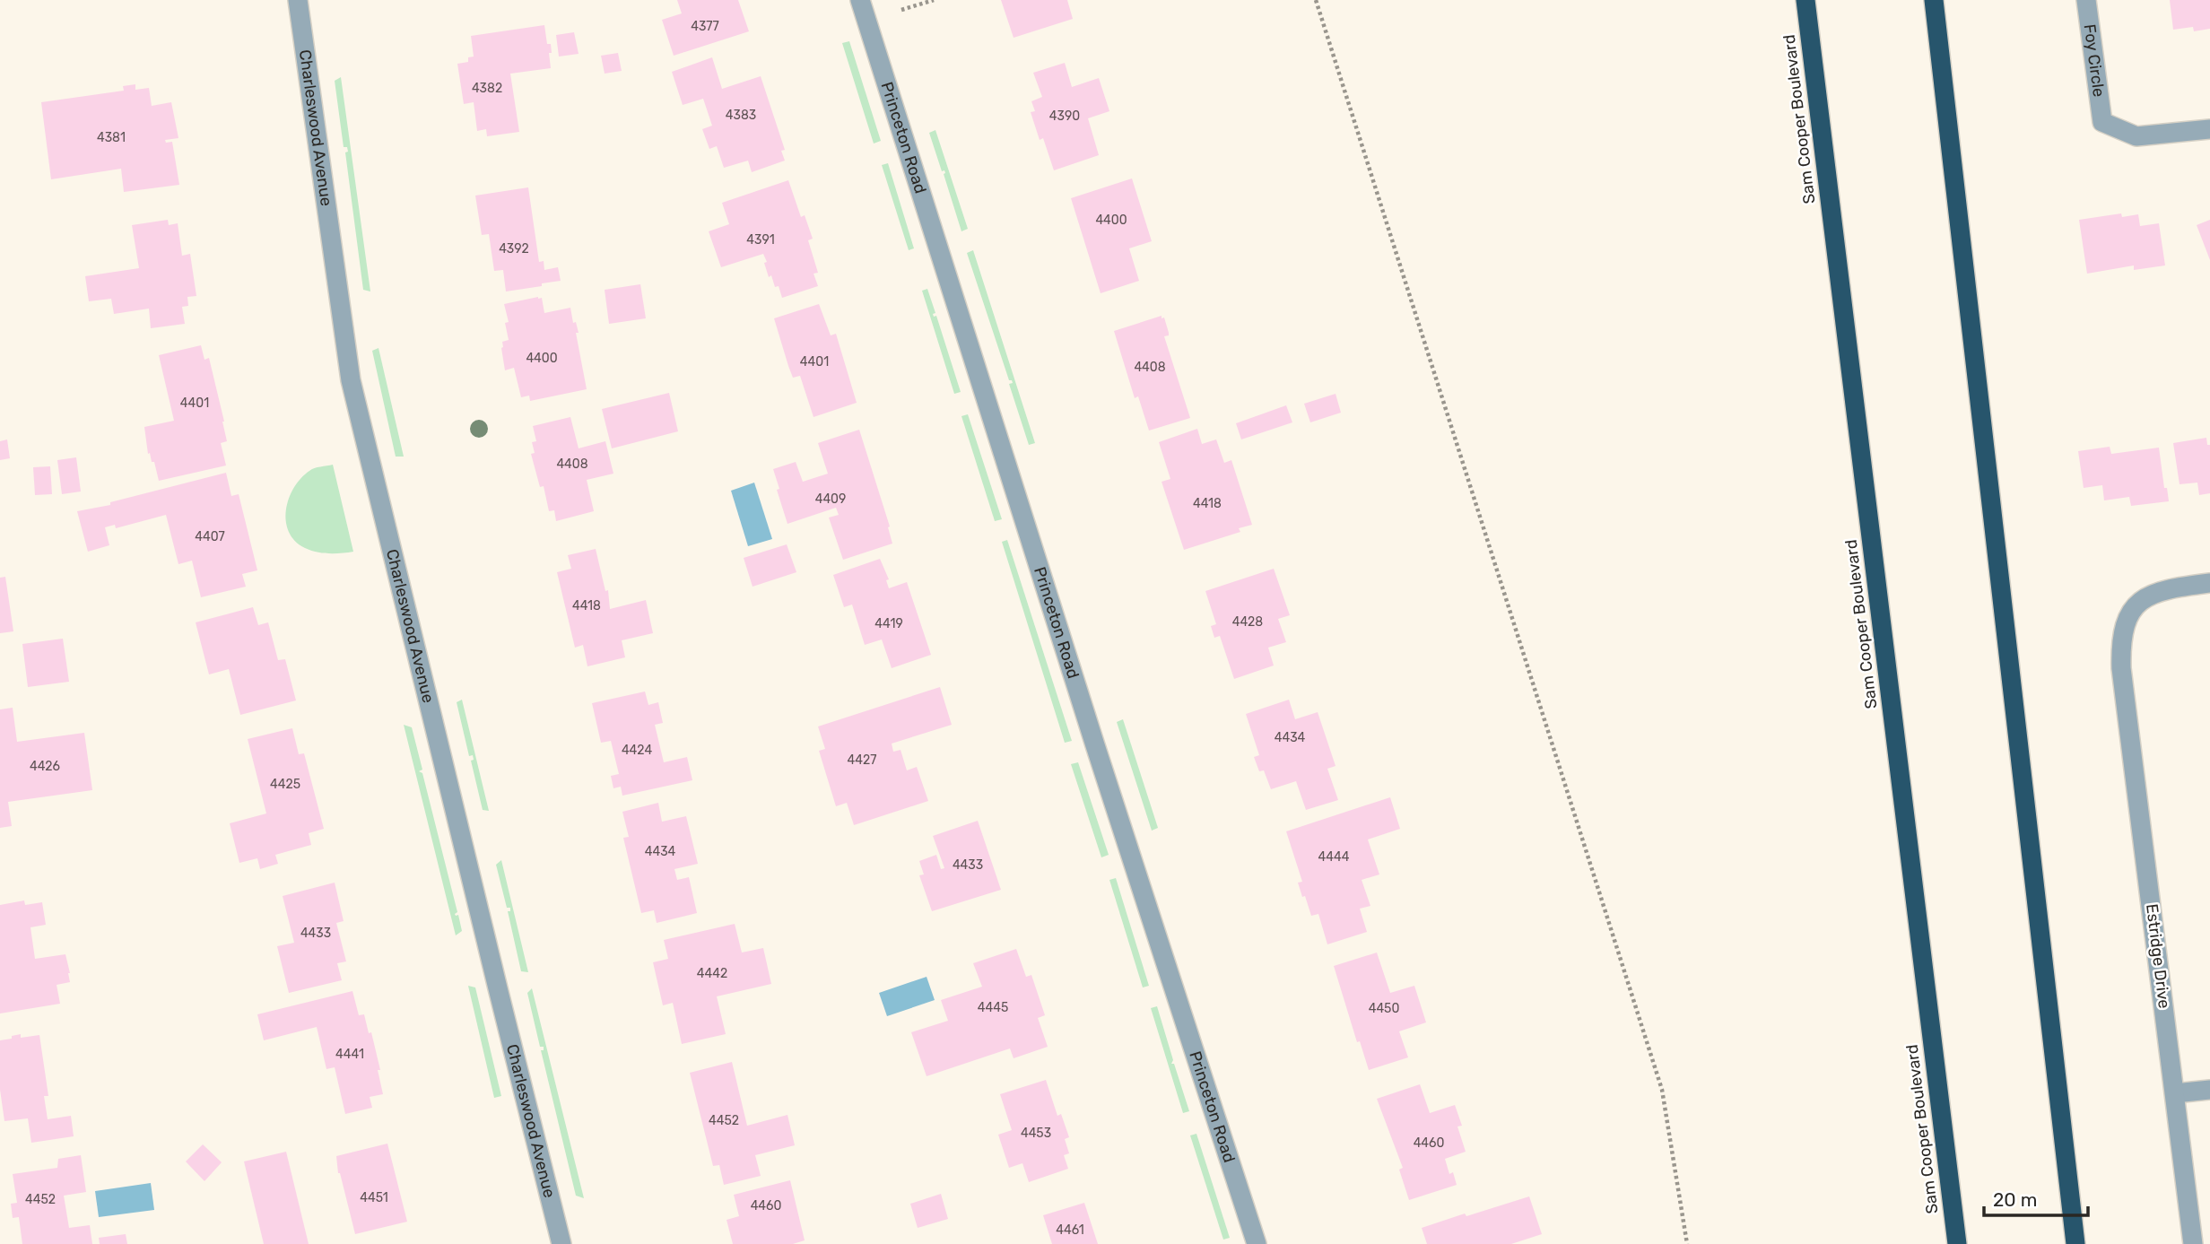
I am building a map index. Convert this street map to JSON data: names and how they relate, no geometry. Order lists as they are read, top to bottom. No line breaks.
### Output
{"streets":{"highway":["Sam Cooper Boulevard"],"street":["Foy Circle","Charleswood Avenue","Princeton Road","Estridge Drive"]},"house_numbers":["4377","4382","4383","4390","4381","4400","4391","4392","4400","4401","4408","4401","4408","4409","4418","4407","4418","4428","4419","4434","4424","4427","4426","4425","4434","4444","4433","4433","4442","4445","4450","4441","4452","4453","4460","4451","4452","4460","4461"],"scale_bar":"20 m"}
